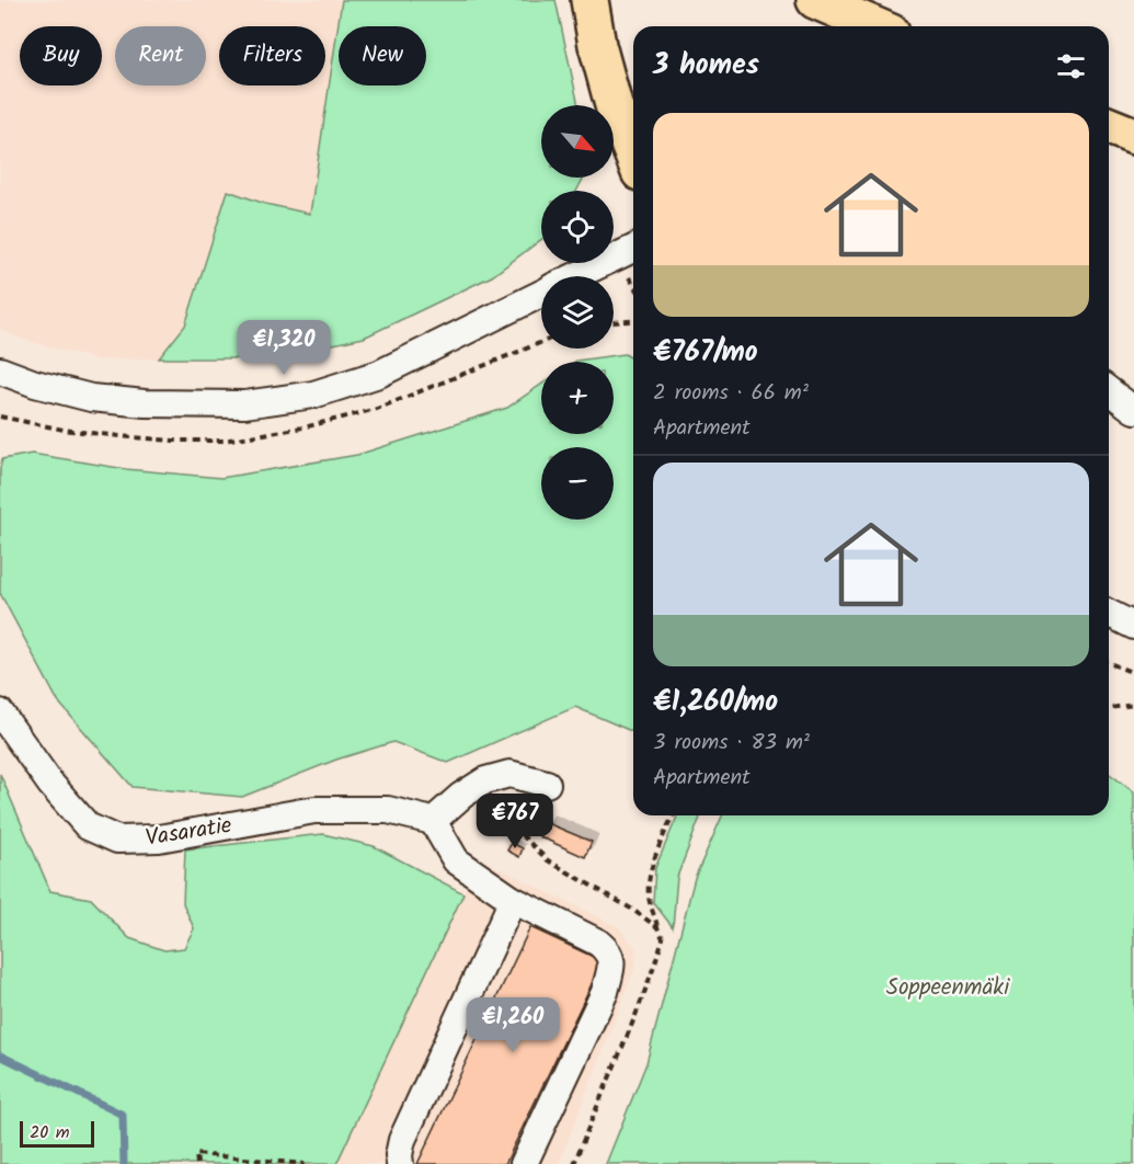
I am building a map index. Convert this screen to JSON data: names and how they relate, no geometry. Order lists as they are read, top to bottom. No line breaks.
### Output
{"streets":{"street":["Vasaratie"]},"parks":["Soppeenmäki"],"scale_bar":"20 m","north":"bottom right","page":{"chip":["Buy","Rent","Filters","New"],"heading":"3 homes","map_buttons":["+","−"],"list":[{"name":"€767/mo","note":"2 rooms · 66 m² · Apartment"},{"name":"€1,260/mo","note":"3 rooms · 83 m² · Apartment"}],"price":["€1,320","€767","€1,260"],"scale":"20 m"}}
